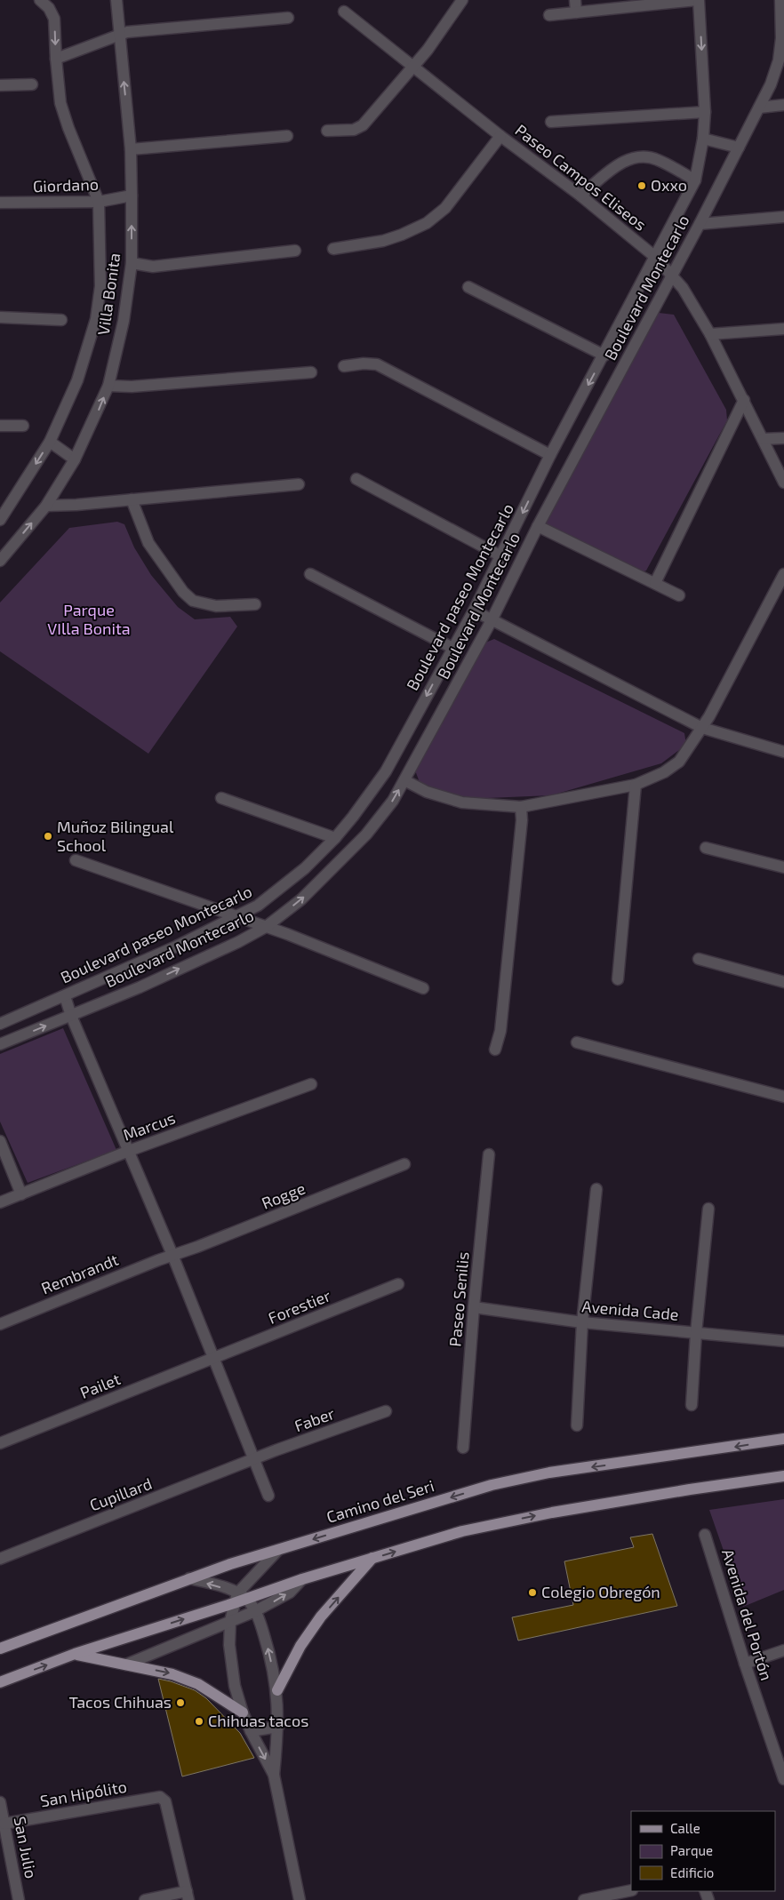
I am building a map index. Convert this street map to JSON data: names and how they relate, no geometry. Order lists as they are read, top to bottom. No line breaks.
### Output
{"streets":{"main road":["Camino del Seri"],"street":["Paseo Campos Eliseos","Giordano","Boulevard Montecarlo","Villa Bonita","Boulevard paseo Montecarlo","Marcus","Rogge","Rembrandt","Paseo Senilis","Forestier","Avenida Cade","Pailet","Faber","Cupillard","Avenida del Portón","San Hipólito","San Julio"]},"crossings":[["Paseo Campos Eliseos","Boulevard Montecarlo"],["Paseo Campos Eliseos","Boulevard paseo Montecarlo"],["Giordano","Villa Bonita"],["Rogge","Rembrandt"],["Paseo Senilis","Avenida Cade"],["Forestier","Pailet"],["Faber","Cupillard"],["San Hipólito","San Julio"]],"one_way":["Boulevard Montecarlo","Boulevard paseo Montecarlo"],"parks":["Parque VIlla Bonita"],"places":["Oxxo","Muñoz Bilingual School","Colegio Obregón","Tacos Chihuas","Chihuas tacos"],"legend":["Calle","Parque","Edificio"]}
